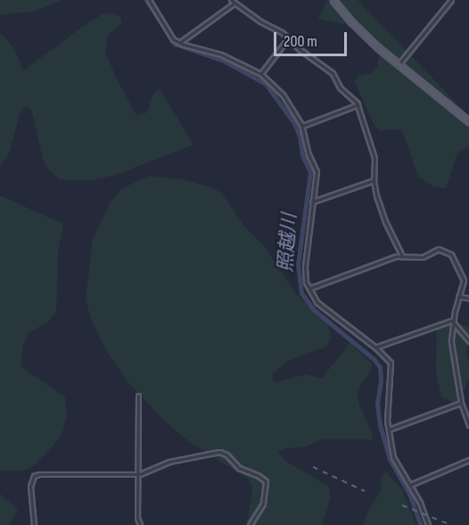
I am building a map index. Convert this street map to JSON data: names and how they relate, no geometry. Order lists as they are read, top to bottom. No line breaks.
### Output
{"water":["照越川"],"scale_bar":"200 m"}
